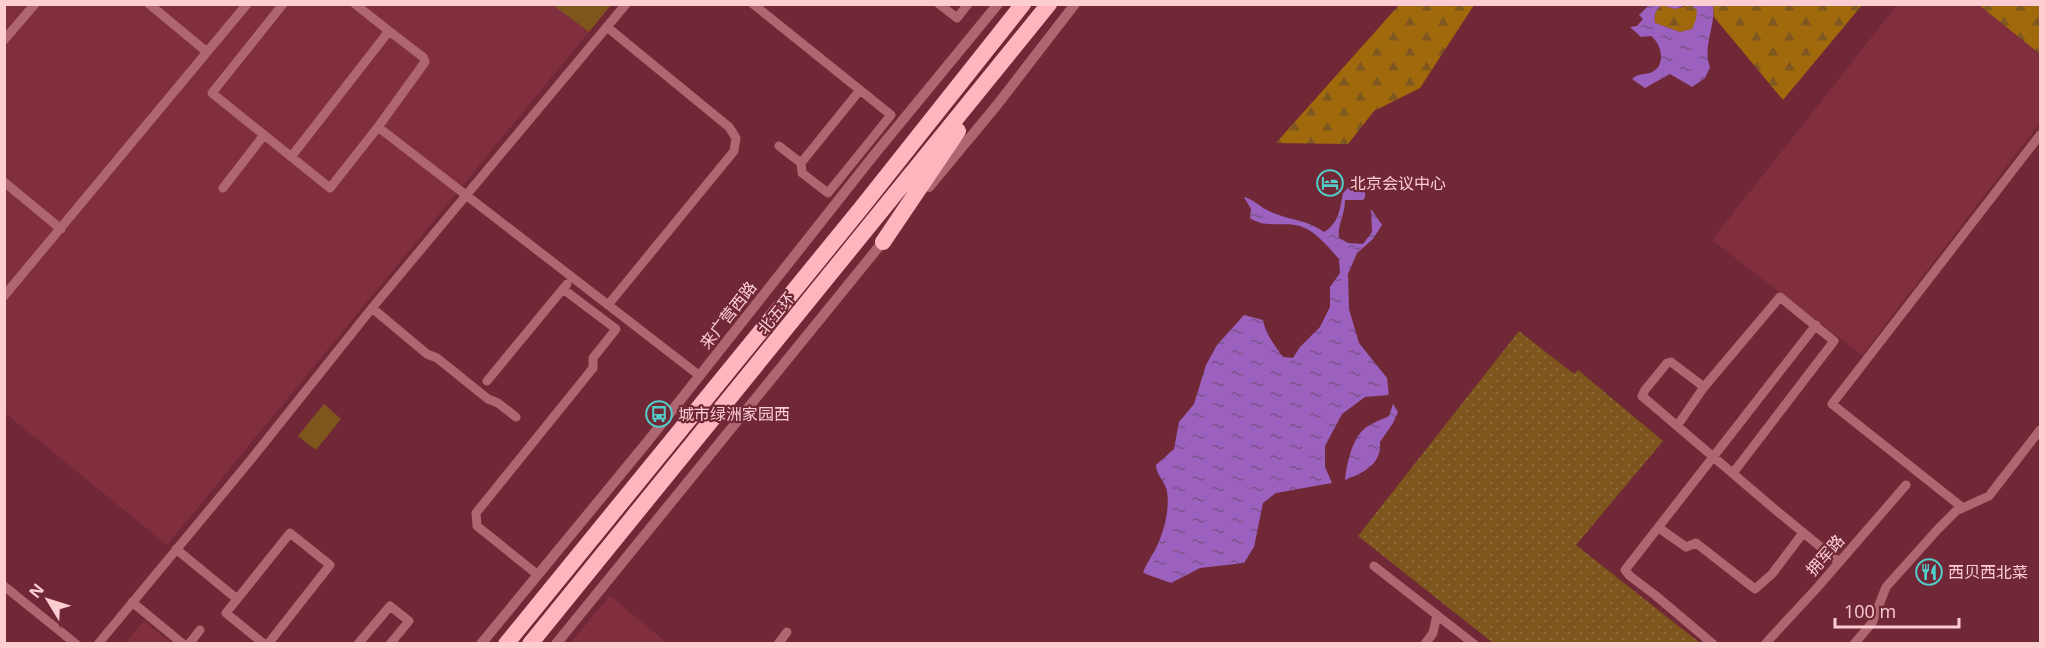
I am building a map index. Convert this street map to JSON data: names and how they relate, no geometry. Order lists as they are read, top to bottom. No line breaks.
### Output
{"streets":{"highway":["北五环"],"street":["来广营西路","拥军路"]},"places":{"hotel":["北京会议中心"],"bus stop":["城市绿洲家园西"],"restaurant":["西贝西北菜"]},"scale_bar":"100 m","north":"top left"}
